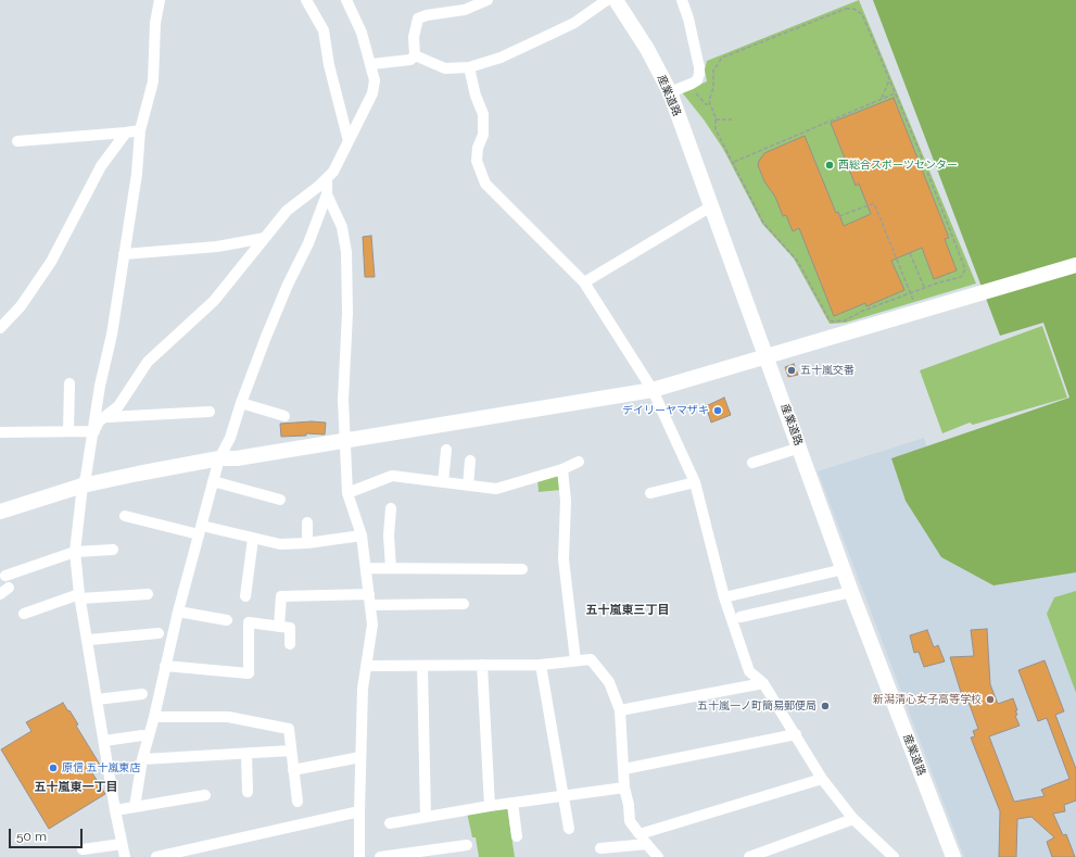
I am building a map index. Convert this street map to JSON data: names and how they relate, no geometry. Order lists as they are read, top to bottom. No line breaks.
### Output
{"streets":{"street":["産業道路"]},"districts":["五十嵐東三丁目","五十嵐東一丁目"],"places":["西総合スポーツセンター","五十嵐交番","デイリーヤマザキ","新潟清心女子高等学校","五十嵐一ノ町簡易郵便局","原信 五十嵐東店"],"scale_bar":"50 m"}
